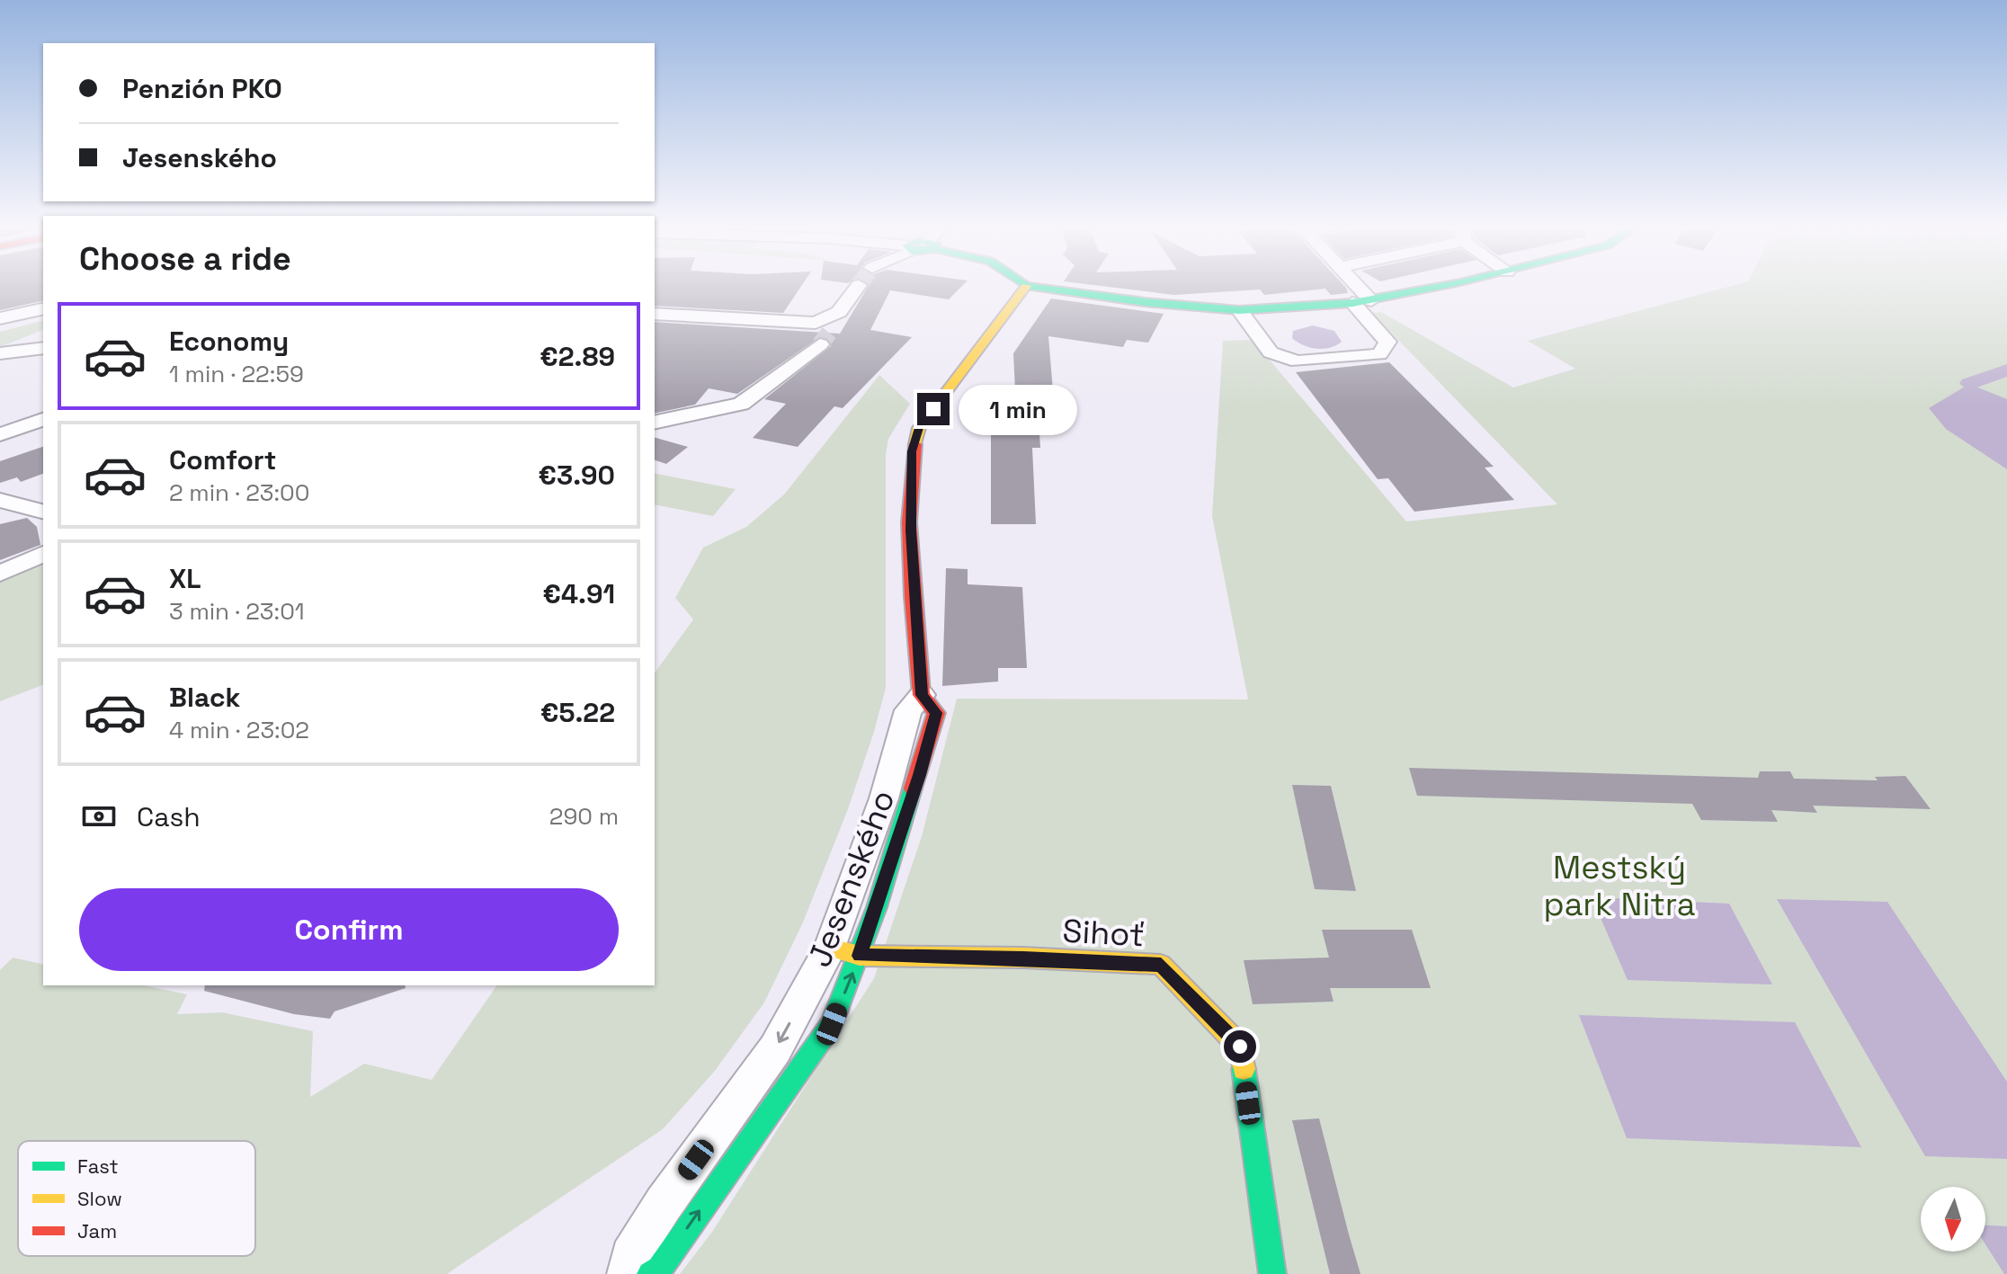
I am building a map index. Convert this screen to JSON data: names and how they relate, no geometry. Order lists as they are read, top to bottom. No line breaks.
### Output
{"streets":{"street":["Jesenského","Sihoť"]},"crossings":[["Jesenského","Sihoť"]],"parks":["Mestský park Nitra"],"legend":["Fast","Slow","Jam"],"north":"bottom","page":{"banner":["Penzión PKO","Jesenského"],"heading":"Choose a ride","list":[{"name":"Economy","note":"1 min · 22:59","value":"€2.89"},{"name":"Comfort","note":"2 min · 23:00","value":"€3.90"},{"name":"XL","note":"3 min · 23:01","value":"€4.91"},{"name":"Black","note":"4 min · 23:02","value":"€5.22"}],"bubble":"1 min","pay":["Cash","290 m"],"buttons":"Confirm"}}
